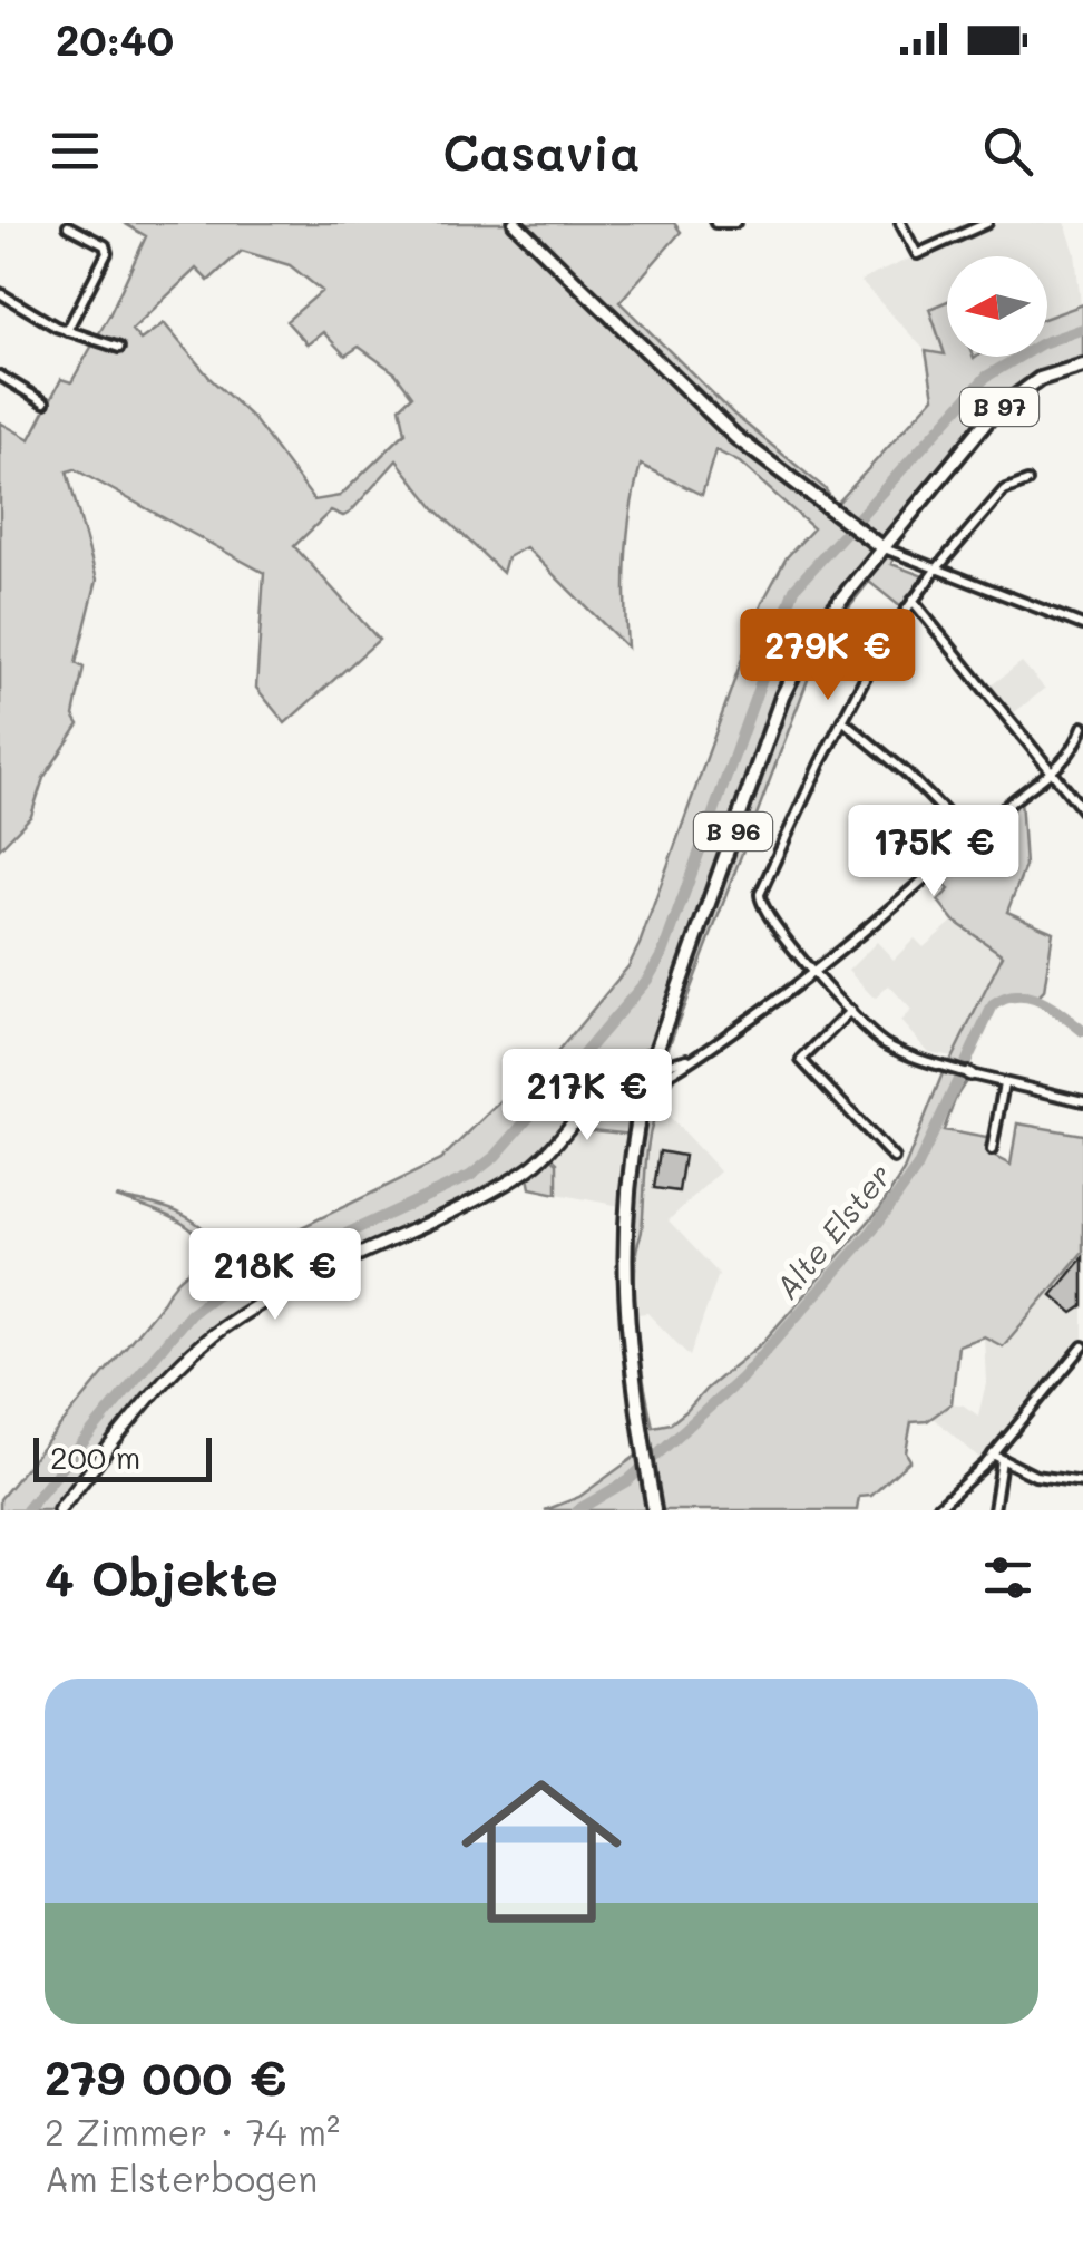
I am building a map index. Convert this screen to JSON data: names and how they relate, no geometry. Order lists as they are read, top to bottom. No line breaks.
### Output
{"streets":{"main road":["B 97","B 96"]},"crossings":[["B 97","B 96"]],"water":["Alte Elster"],"scale_bar":"200 m","north":"left","page":{"status":"20:40","header":"Casavia","price":["279K €","175K €","217K €","218K €"],"scale":"200 m","heading":"4 Objekte","list":[{"name":"279 000 €","note":"2 Zimmer · 74 m² · Am Elsterbogen"}]}}
